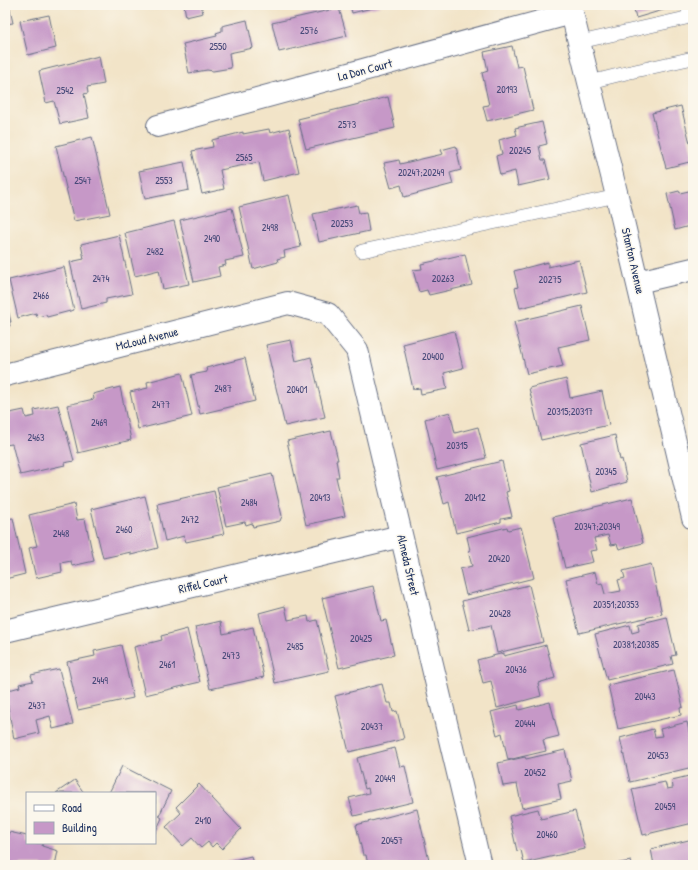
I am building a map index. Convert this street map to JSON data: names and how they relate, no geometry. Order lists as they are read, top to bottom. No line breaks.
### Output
{"streets":{"street":["La Don Court","Stanton Avenue","McLoud Avenue","Almeda Street","Riffel Court"]},"crossings":[["La Don Court","Stanton Avenue"],["McLoud Avenue","Almeda Street"],["Almeda Street","Riffel Court"]],"house_numbers":["2576","2550","20193","2542","2573","20245","2565","20247;20249","2547","2553","20253","2498","2490","2482","2474","20263","20275","2466","20400","2487","20401","2477","20315;20317","2469","2463","20315","20345","20413","20412","2484","2472","20347;20349","2460","2448","20420","20351;20353","20428","20425","20381;20385","2485","2473","2461","20436","2449","20443","2437","20444","20437","20453","20452","20449","20459","2410","20460","20457"],"legend":["Road","Building"]}
